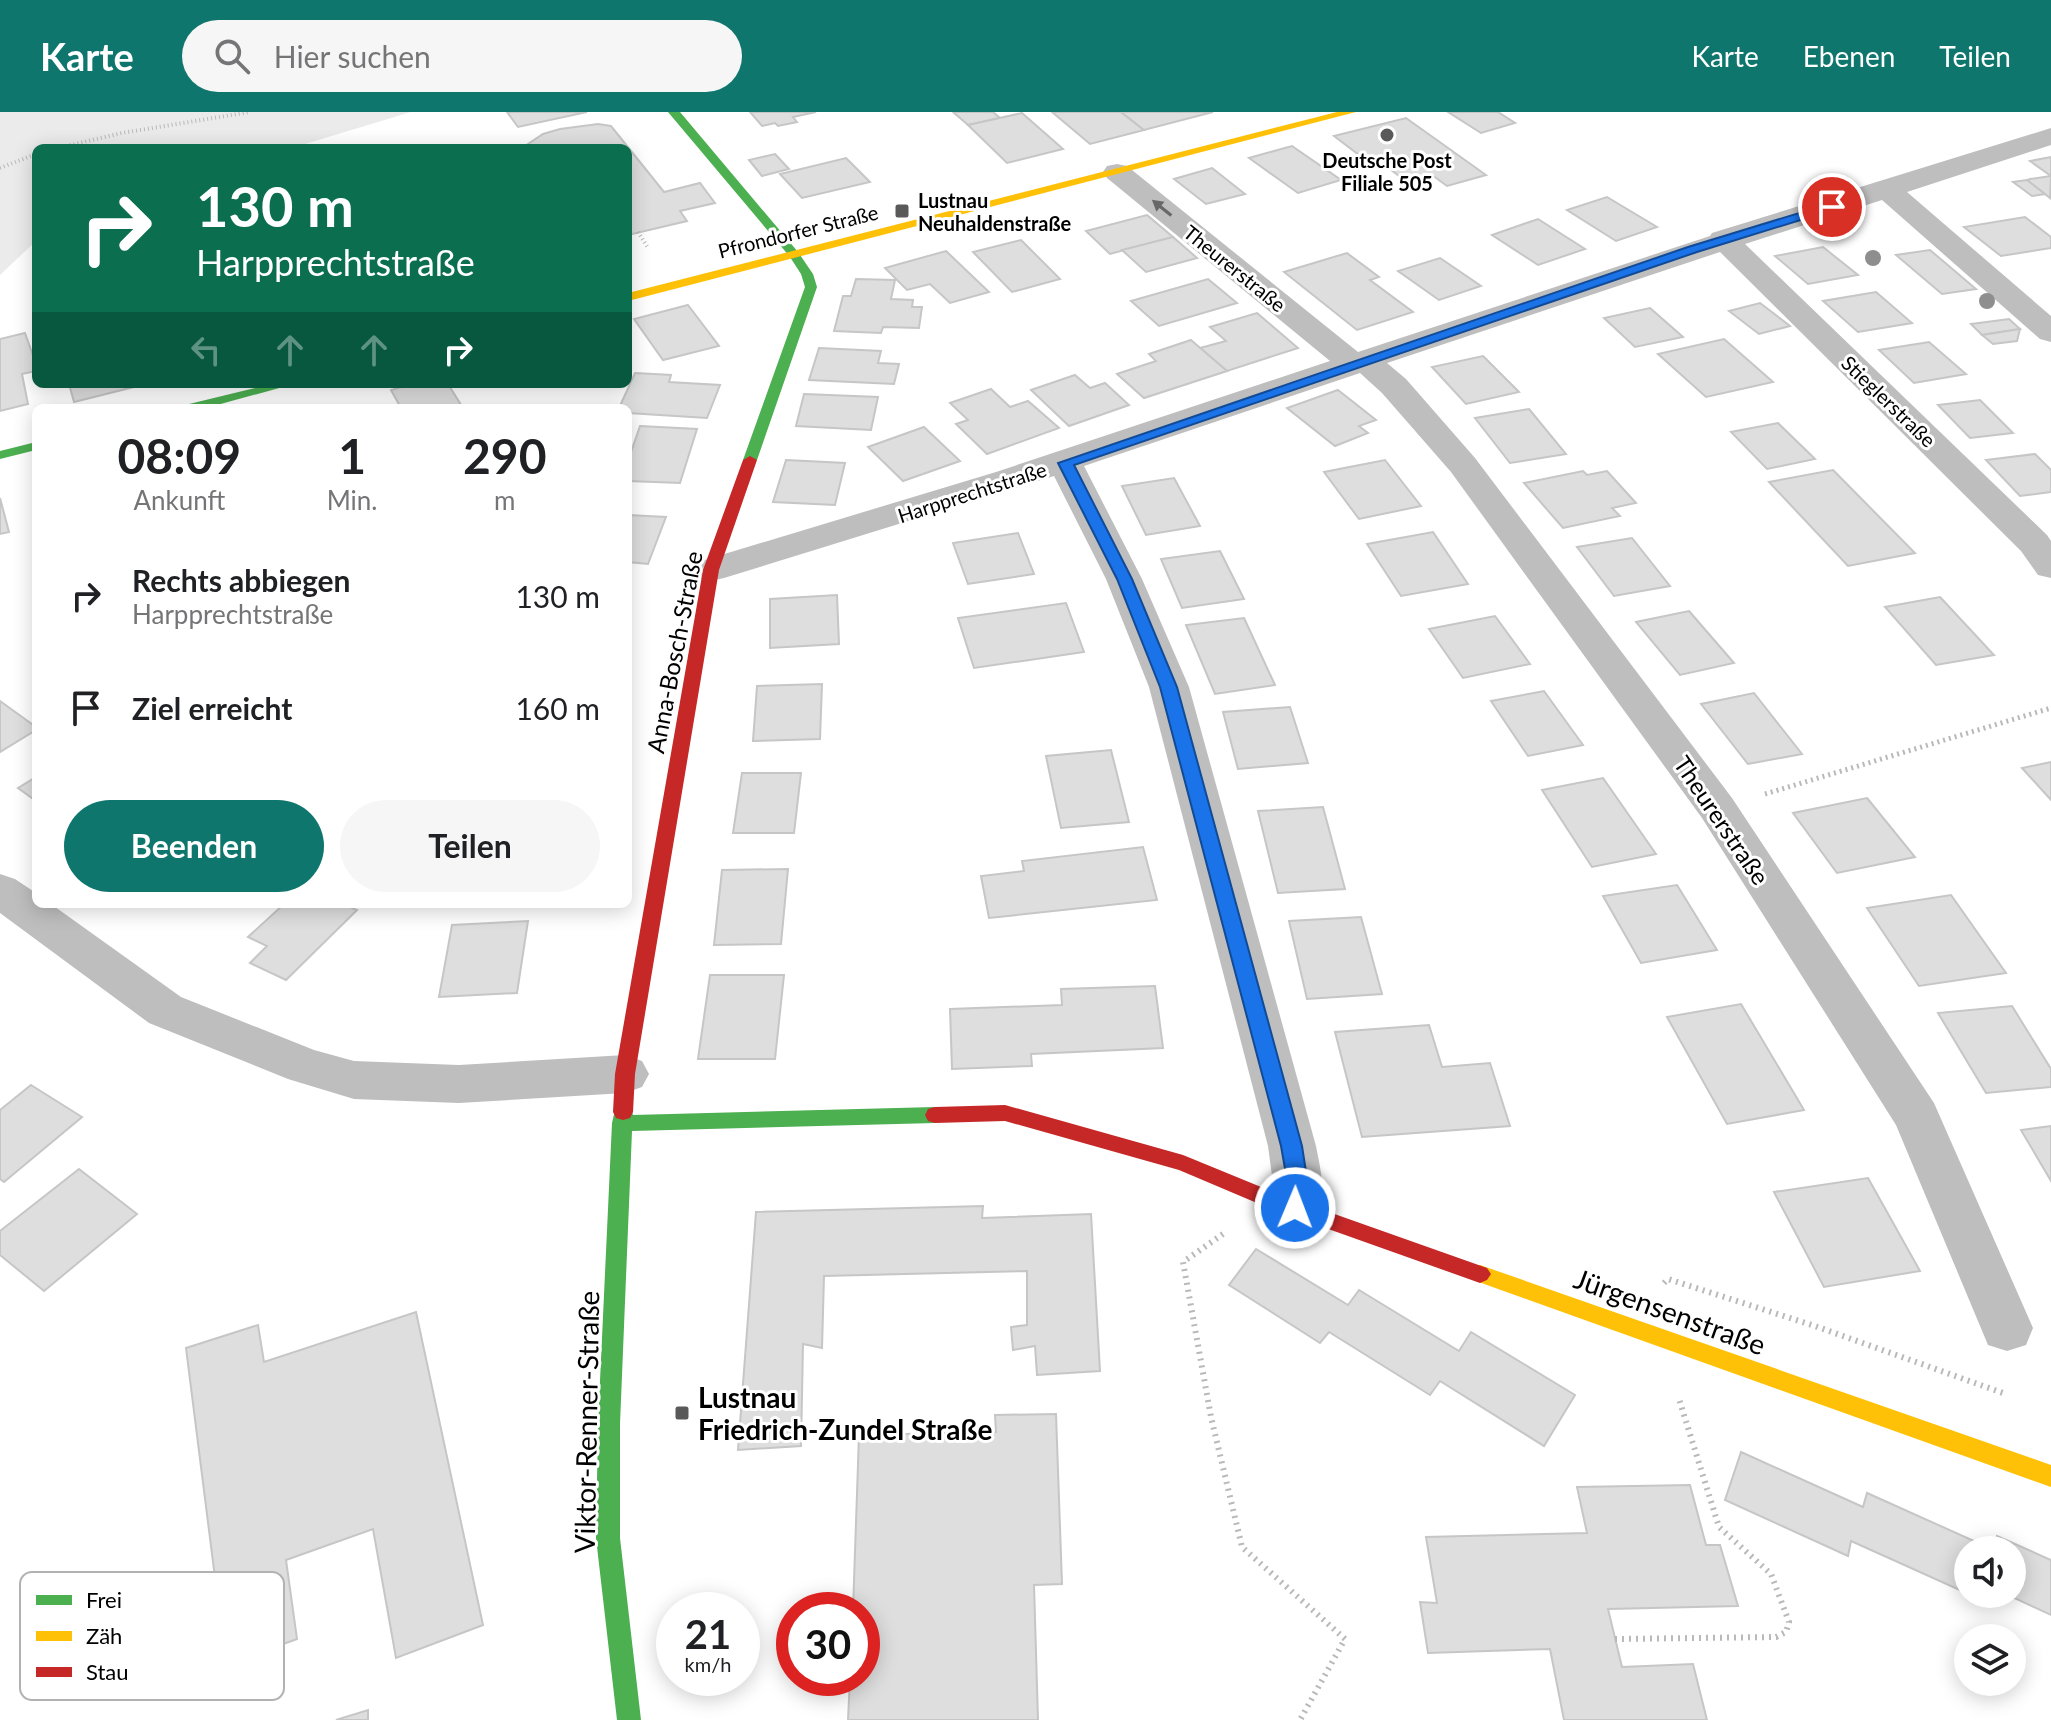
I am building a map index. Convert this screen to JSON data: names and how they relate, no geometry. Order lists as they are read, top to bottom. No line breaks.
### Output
{"streets":{"street":["Pfrondorfer Straße","Theurerstraße","Stieglerstraße","Harpprechtstraße","Anna-Bosch-Straße","Jürgensenstraße","Viktor-Renner-Straße"]},"crossings":[["Pfrondorfer Straße","Theurerstraße"],["Pfrondorfer Straße","Anna-Bosch-Straße"],["Theurerstraße","Harpprechtstraße"],["Stieglerstraße","Harpprechtstraße"],["Harpprechtstraße","Anna-Bosch-Straße"],["Anna-Bosch-Straße","Jürgensenstraße"],["Anna-Bosch-Straße","Viktor-Renner-Straße"],["Jürgensenstraße","Viktor-Renner-Straße"]],"places":{"other":["Deutsche Post Filiale 505"],"transit":["Lustnau Neuhaldenstraße","Lustnau Friedrich-Zundel Straße"]},"legend":["Frei","Zäh","Stau"],"page":{"header":"Karte","search":"Hier suchen","nav":["Karte","Ebenen","Teilen"],"turn":["130 m","Harpprechtstraße"],"eta":["08:09","Ankunft","1","Min.","290","m"],"list":[{"name":"Rechts abbiegen","note":"Harpprechtstraße","value":"130 m"},{"name":"Ziel erreicht","value":"160 m"}],"buttons":["Beenden","Teilen"],"speed":"21 km/h","limit":"30"}}
